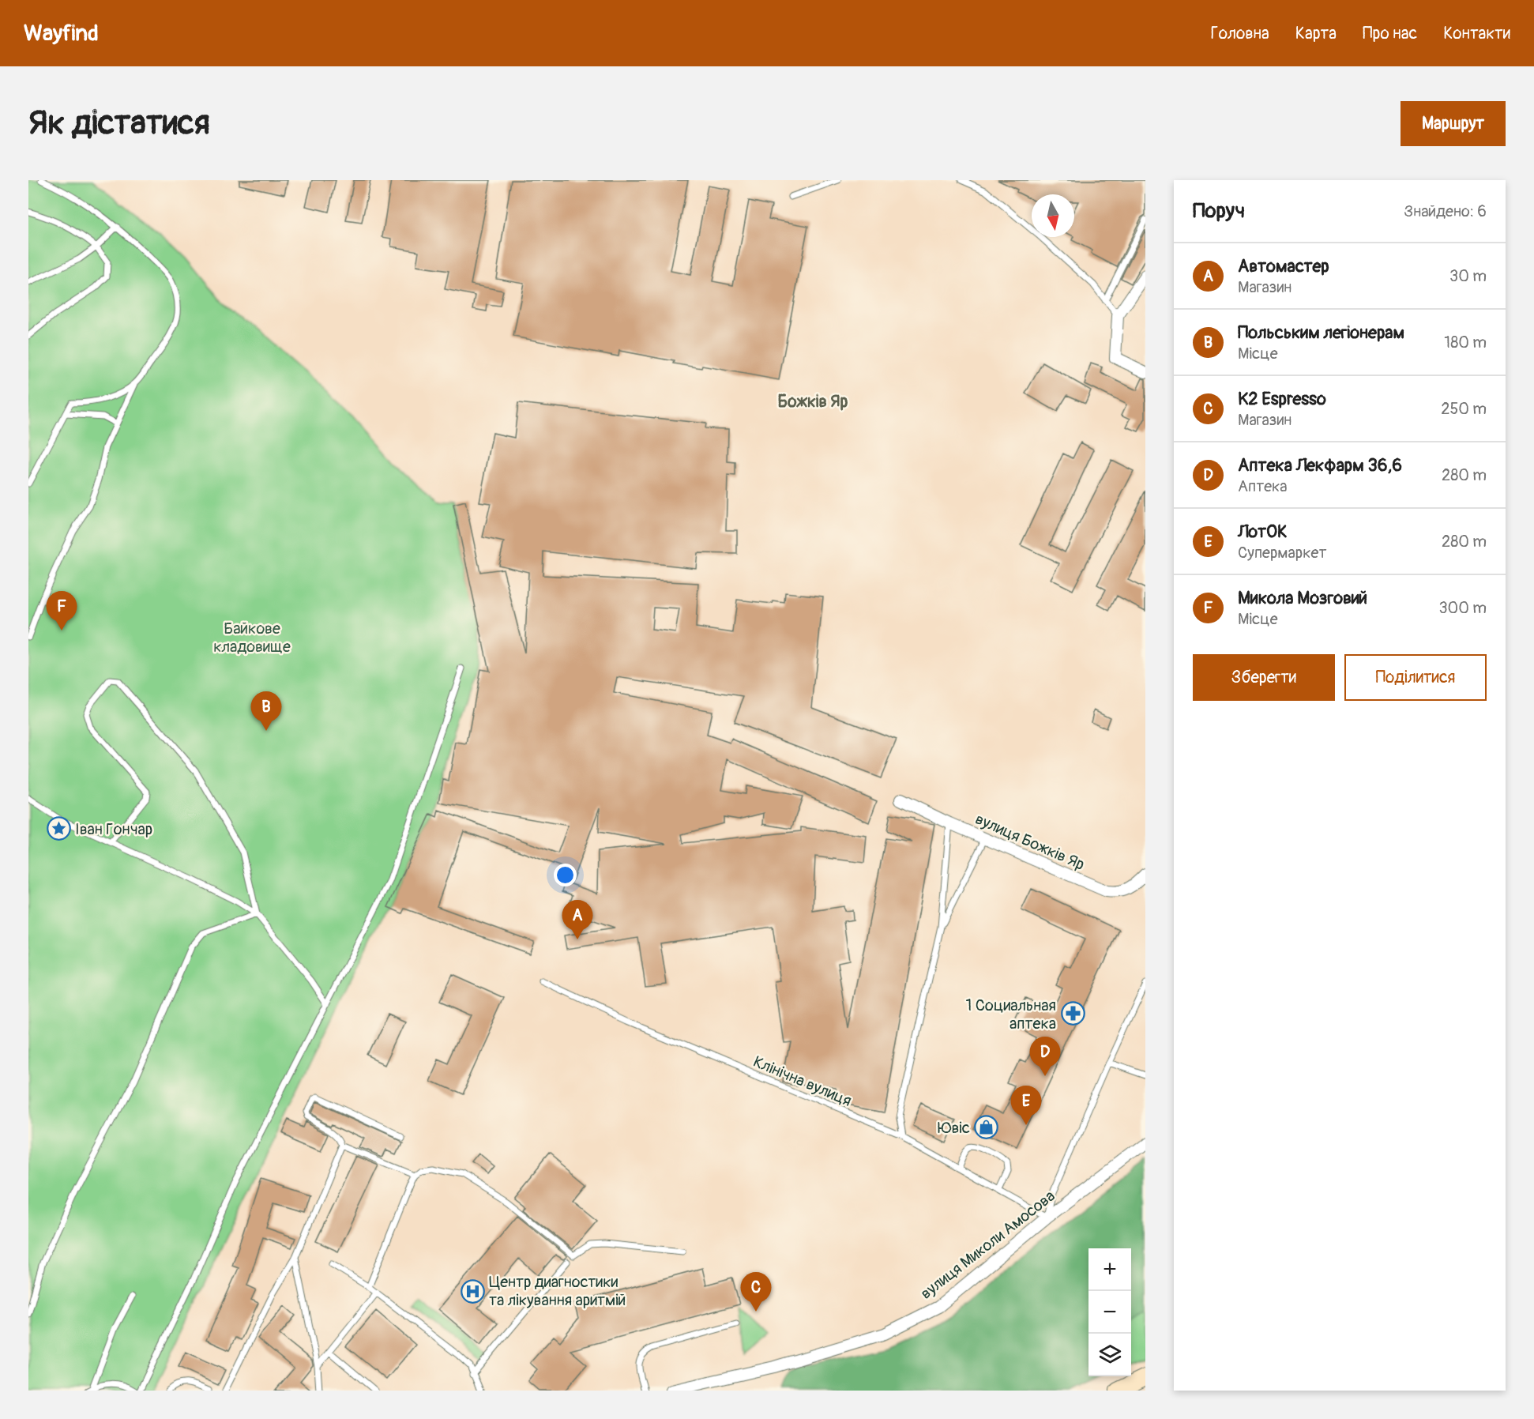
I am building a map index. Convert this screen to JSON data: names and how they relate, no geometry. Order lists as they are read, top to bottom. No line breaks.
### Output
{"streets":{"street":["вулиця Божків Яр","вулиця Миколи Амосова"],"lane":["Клінічна вулиця"]},"crossings":[["Клінічна вулиця","вулиця Миколи Амосова"]],"districts":["Божків Яр"],"parks":["Байкове кладовище"],"places":{"place":["Іван Гончар"],"pharmacy":["1 Социальная аптека"],"shop":["Ювіс"],"hospital":["Центр диагностики та лікування аритмій"]},"north":"bottom","page":{"header":"Wayfind","nav":["Головна","Карта","Про нас","Контакти"],"buttons":["Маршрут",["Зберегти","Поділитися"]],"title":"Як дістатися","heading":["Поруч","Знайдено: 6"],"list":[{"mark":"A","name":"Автомастер","note":"Магазин","value":"30 m"},{"mark":"B","name":"Польським легіонерам","note":"Місце","value":"180 m"},{"mark":"C","name":"K2 Espresso","note":"Магазин","value":"250 m"},{"mark":"D","name":"Аптека Лекфарм 36,6","note":"Аптека","value":"280 m"},{"mark":"E","name":"ЛотОК","note":"Супермаркет","value":"280 m"},{"mark":"F","name":"Микола Мозговий","note":"Місце","value":"300 m"}],"pins":["F","B","A","D","E","C"],"map_buttons":["+","−"]}}
